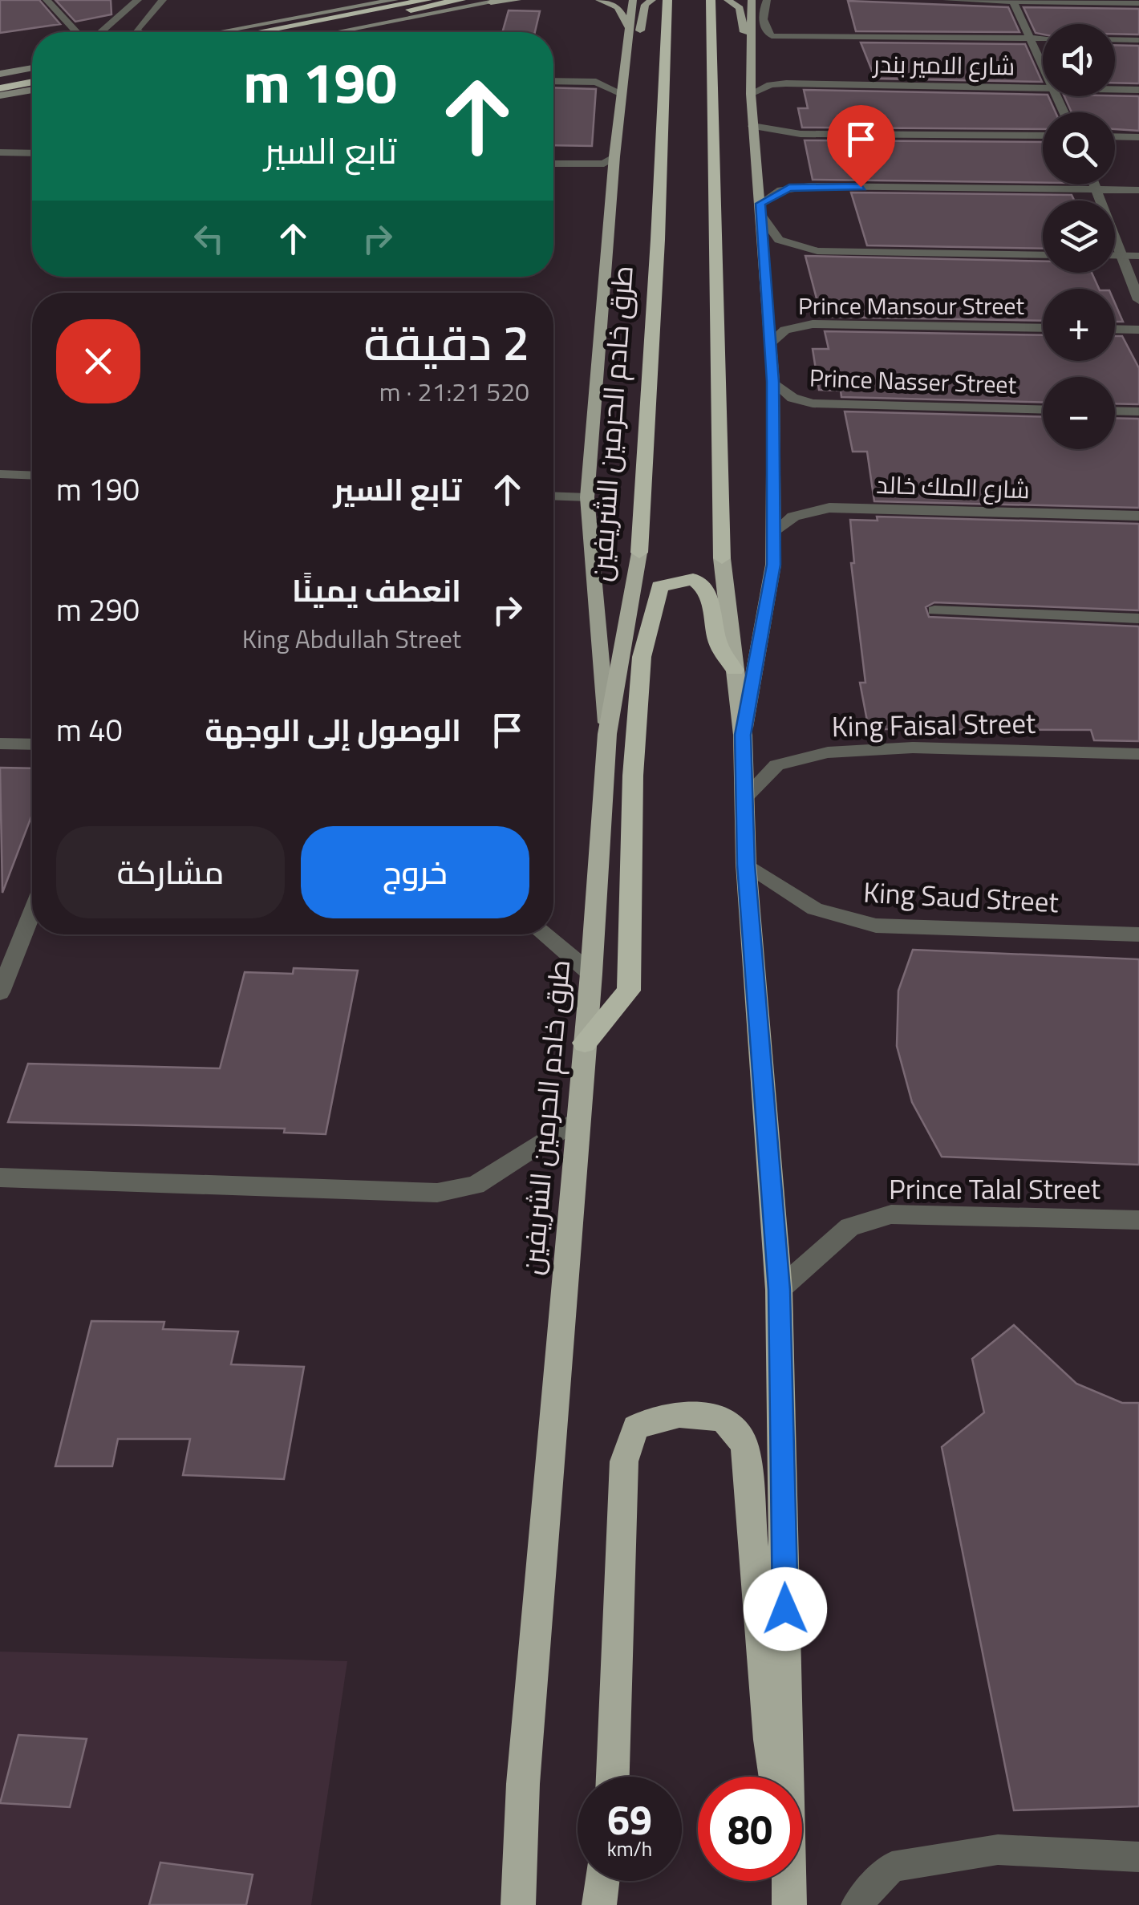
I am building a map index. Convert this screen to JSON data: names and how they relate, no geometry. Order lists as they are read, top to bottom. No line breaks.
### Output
{"streets":{"highway":["طرق خادم الحرمين الشريفين"],"street":["شارع الامير بندر","Prince Mansour Street","Prince Nasser Street","شارع الملك خالد","King Faisal Street","King Saud Street","Prince Talal Street"]},"page":{"map_buttons":["+","−"],"turn":["190 m","تابع السير"],"heading":["2 دقيقة","520 m · 21:21"],"list":[{"name":"تابع السير","value":"190 m"},{"name":"انعطف يمينًا","note":"King Abdullah Street","value":"290 m"},{"name":"الوصول إلى الوجهة","value":"40 m"}],"buttons":["خروج","مشاركة"],"speed":"69 km/h","limit":"80"}}
